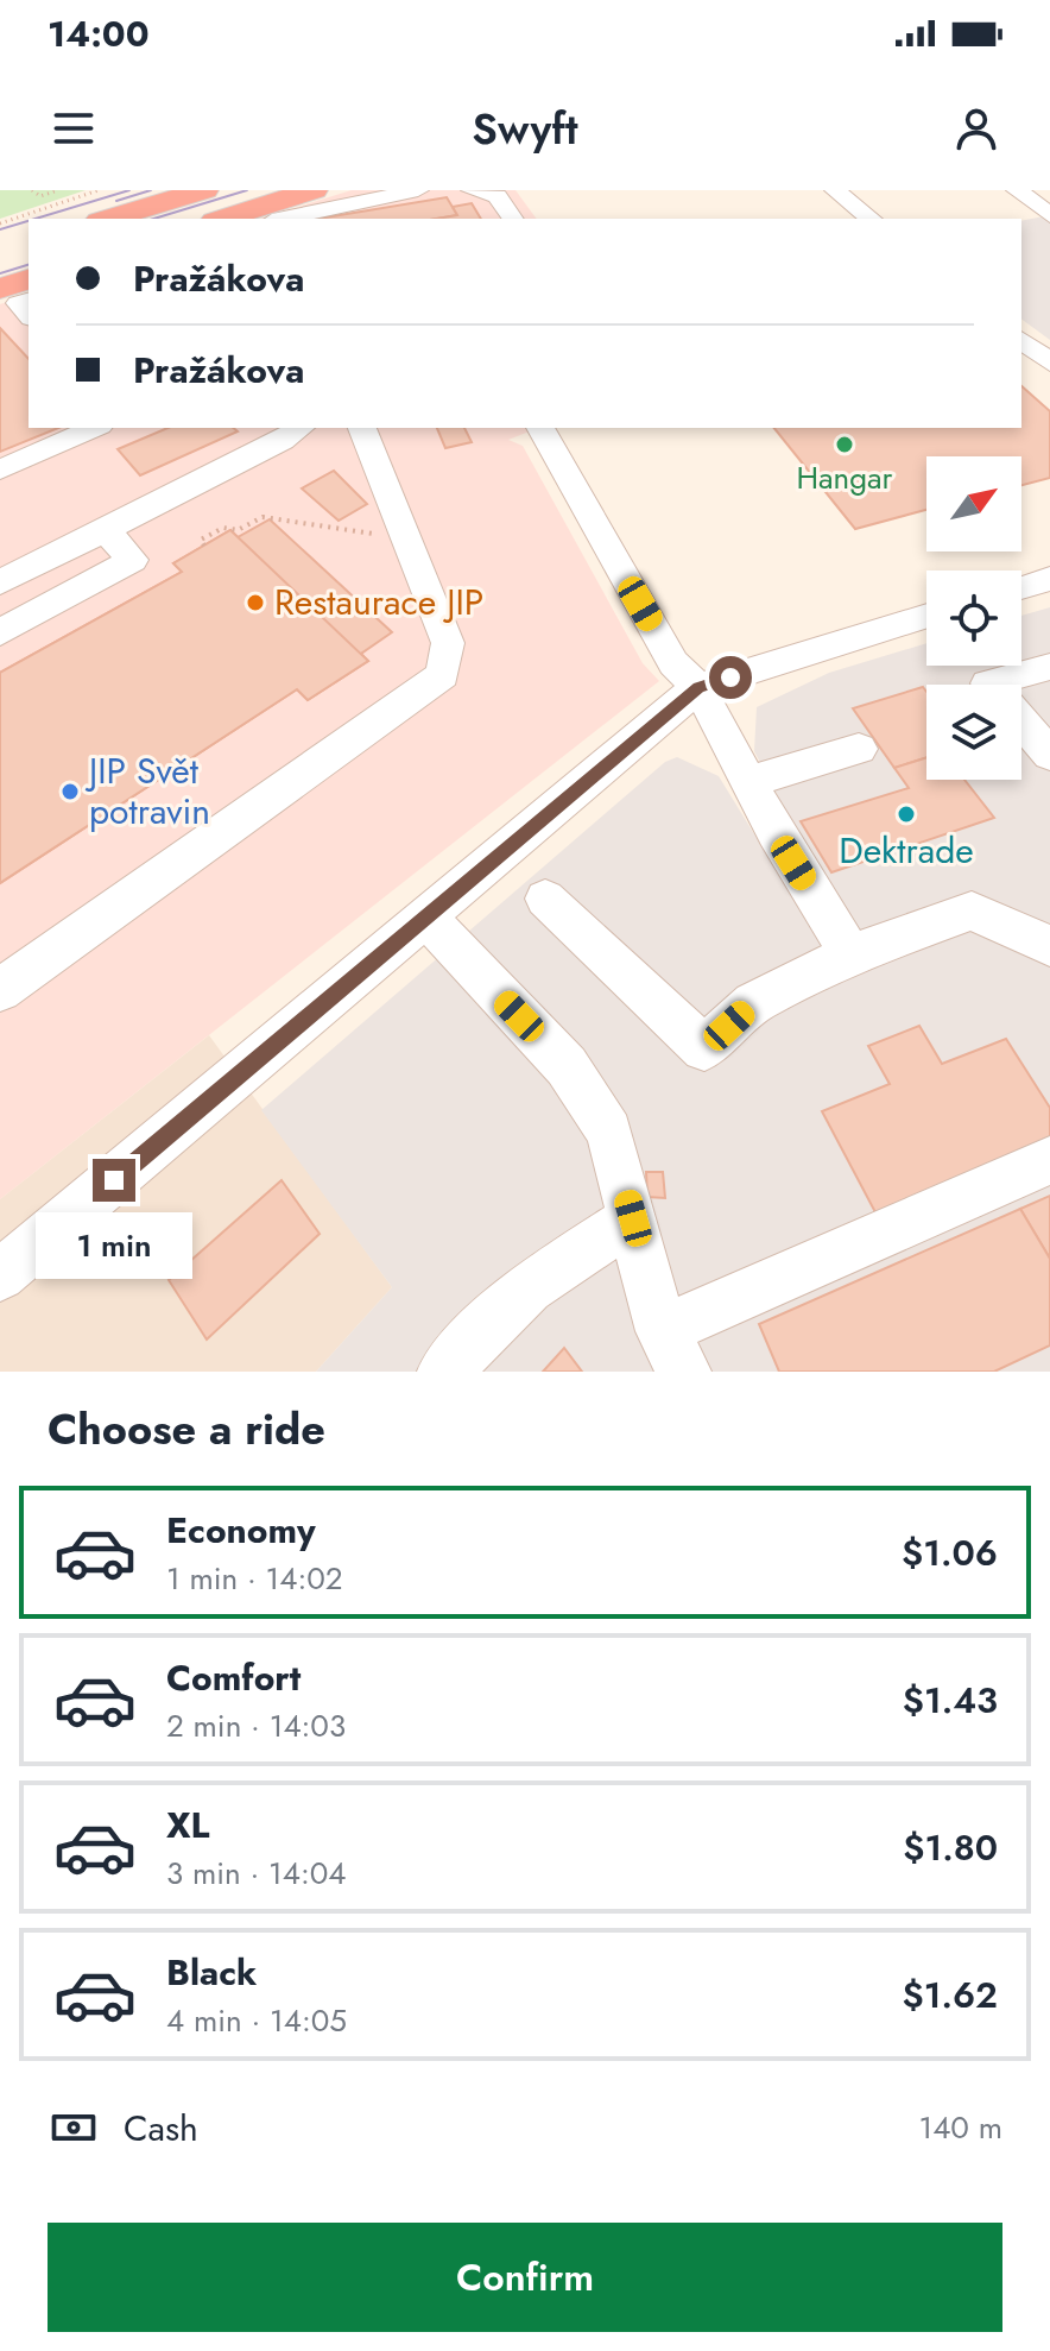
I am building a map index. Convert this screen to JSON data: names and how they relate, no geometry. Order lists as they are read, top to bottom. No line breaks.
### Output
{"places":["Hangar","Restaurace JIP","JIP Svět potravin","Dektrade"],"north":"top right","page":{"status":"14:00","header":"Swyft","banner":["Pražákova","Pražákova"],"bubble":"1 min","heading":"Choose a ride","list":[{"name":"Economy","note":"1 min · 14:02","value":"$1.06"},{"name":"Comfort","note":"2 min · 14:03","value":"$1.43"},{"name":"XL","note":"3 min · 14:04","value":"$1.80"},{"name":"Black","note":"4 min · 14:05","value":"$1.62"}],"pay":["Cash","140 m"],"buttons":"Confirm"}}
